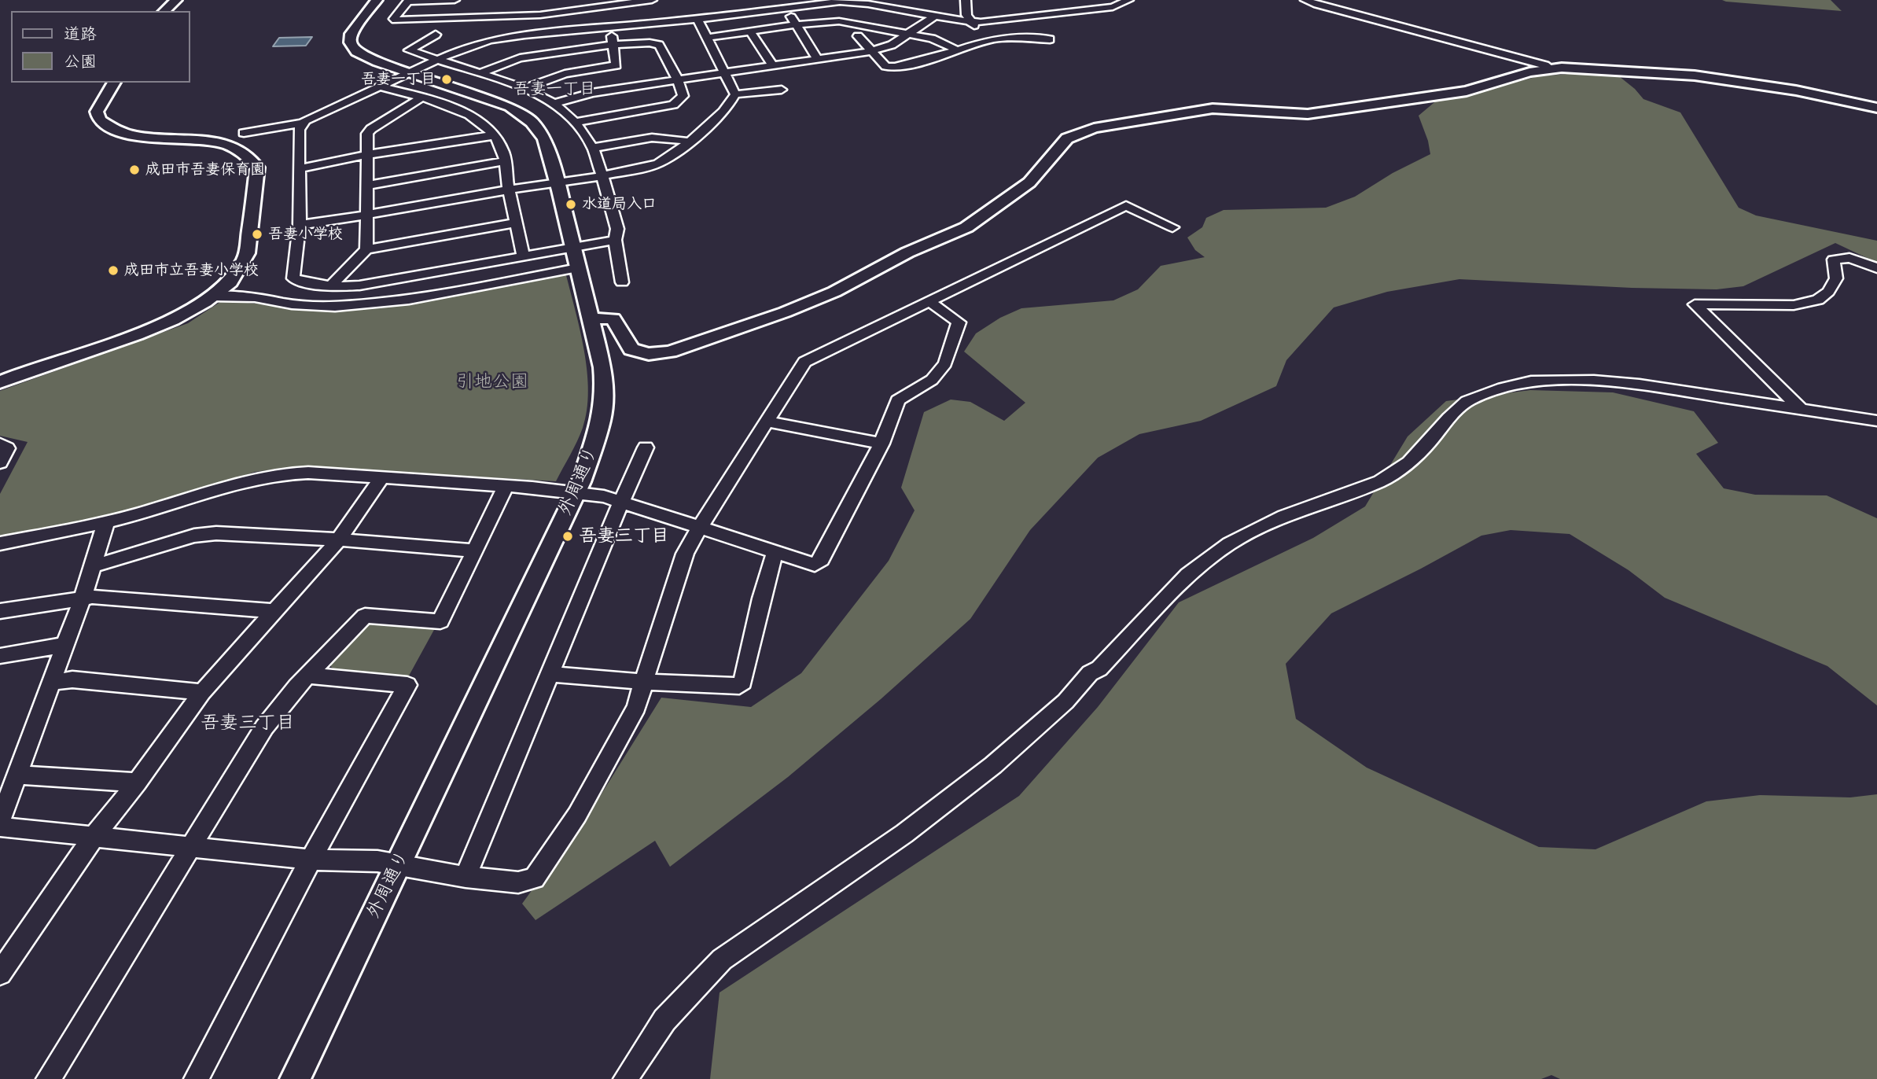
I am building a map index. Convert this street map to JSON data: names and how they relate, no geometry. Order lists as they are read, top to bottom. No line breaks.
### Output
{"streets":{"street":["外周通り"]},"districts":["吾妻一丁目","吾妻三丁目"],"parks":["引地公園"],"places":["吾妻一丁目","成田市吾妻保育園","水道局入口","吾妻小学校","成田市立吾妻小学校","吾妻三丁目"],"legend":["道路","公園"]}
